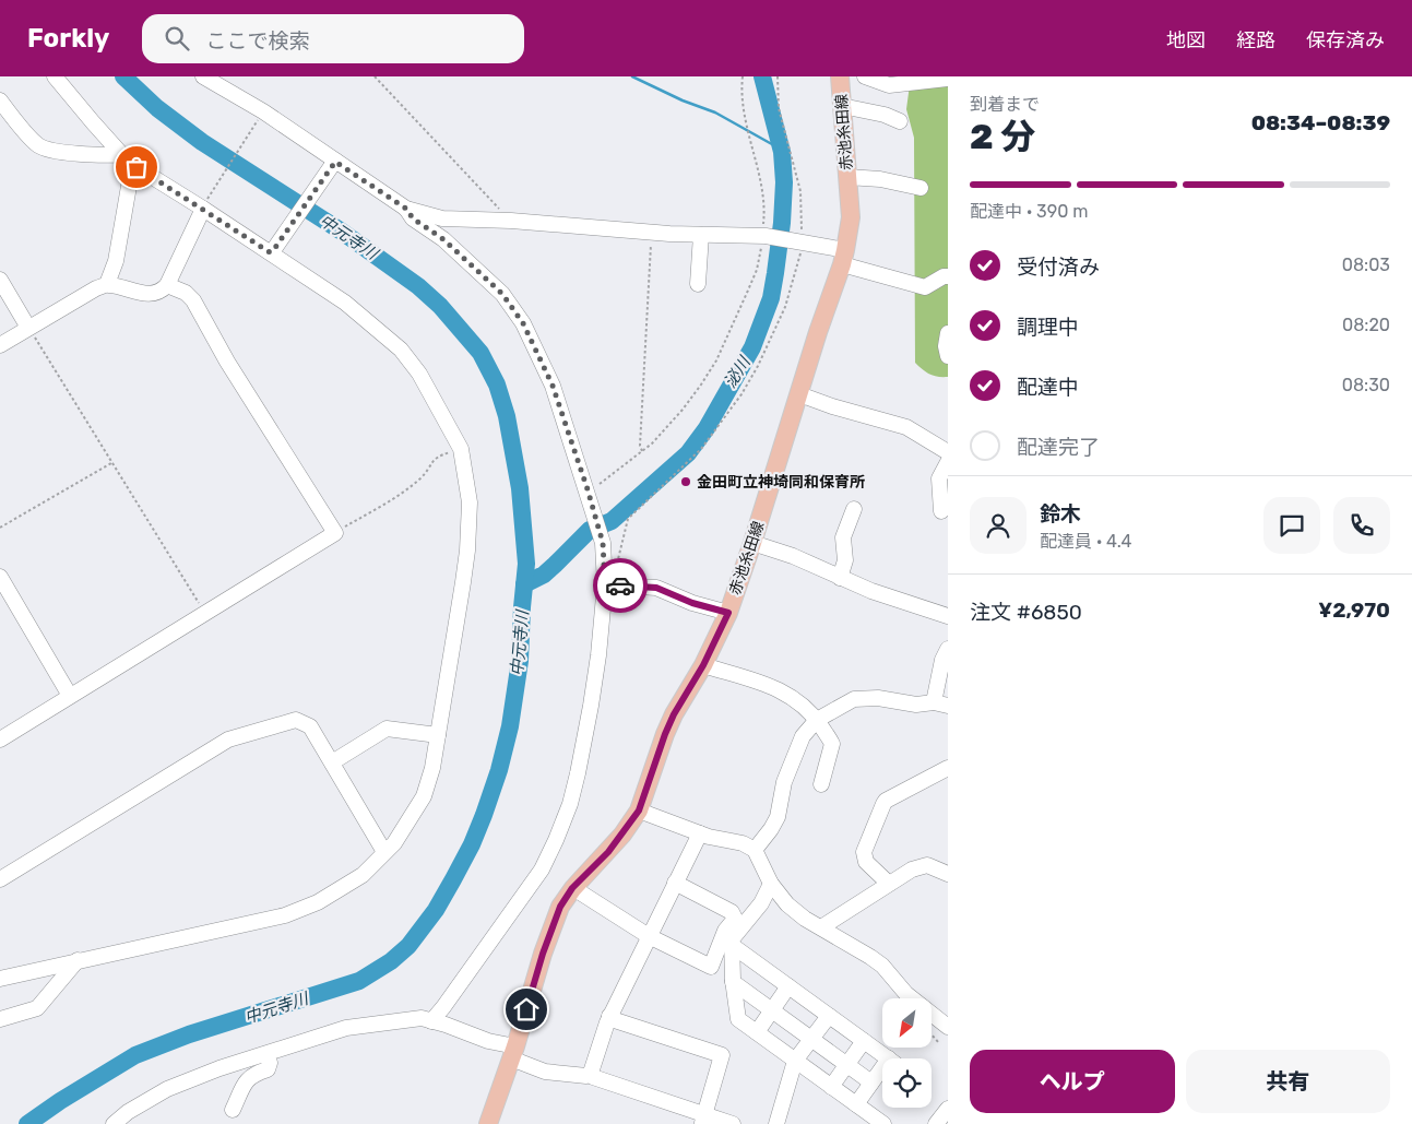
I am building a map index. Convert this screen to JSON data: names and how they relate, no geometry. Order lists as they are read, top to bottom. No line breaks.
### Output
{"streets":{"main road":["赤池糸田線"]},"water":["中元寺川","泌川"],"places":["金田町立神埼同和保育所"],"north":"bottom left","page":{"header":"Forkly","search":"ここで検索","nav":["地図","経路","保存済み"],"heading":["2 分","到着まで","08:34–08:39"],"panel":["鈴木","配達員 · 4.4","注文 #6850","¥2,970"],"bar":"配達中 · 390 m","list":[["受付済み","08:03"],["調理中","08:20"],["配達中","08:30"],"配達完了"],"buttons":["ヘルプ","共有"]}}
